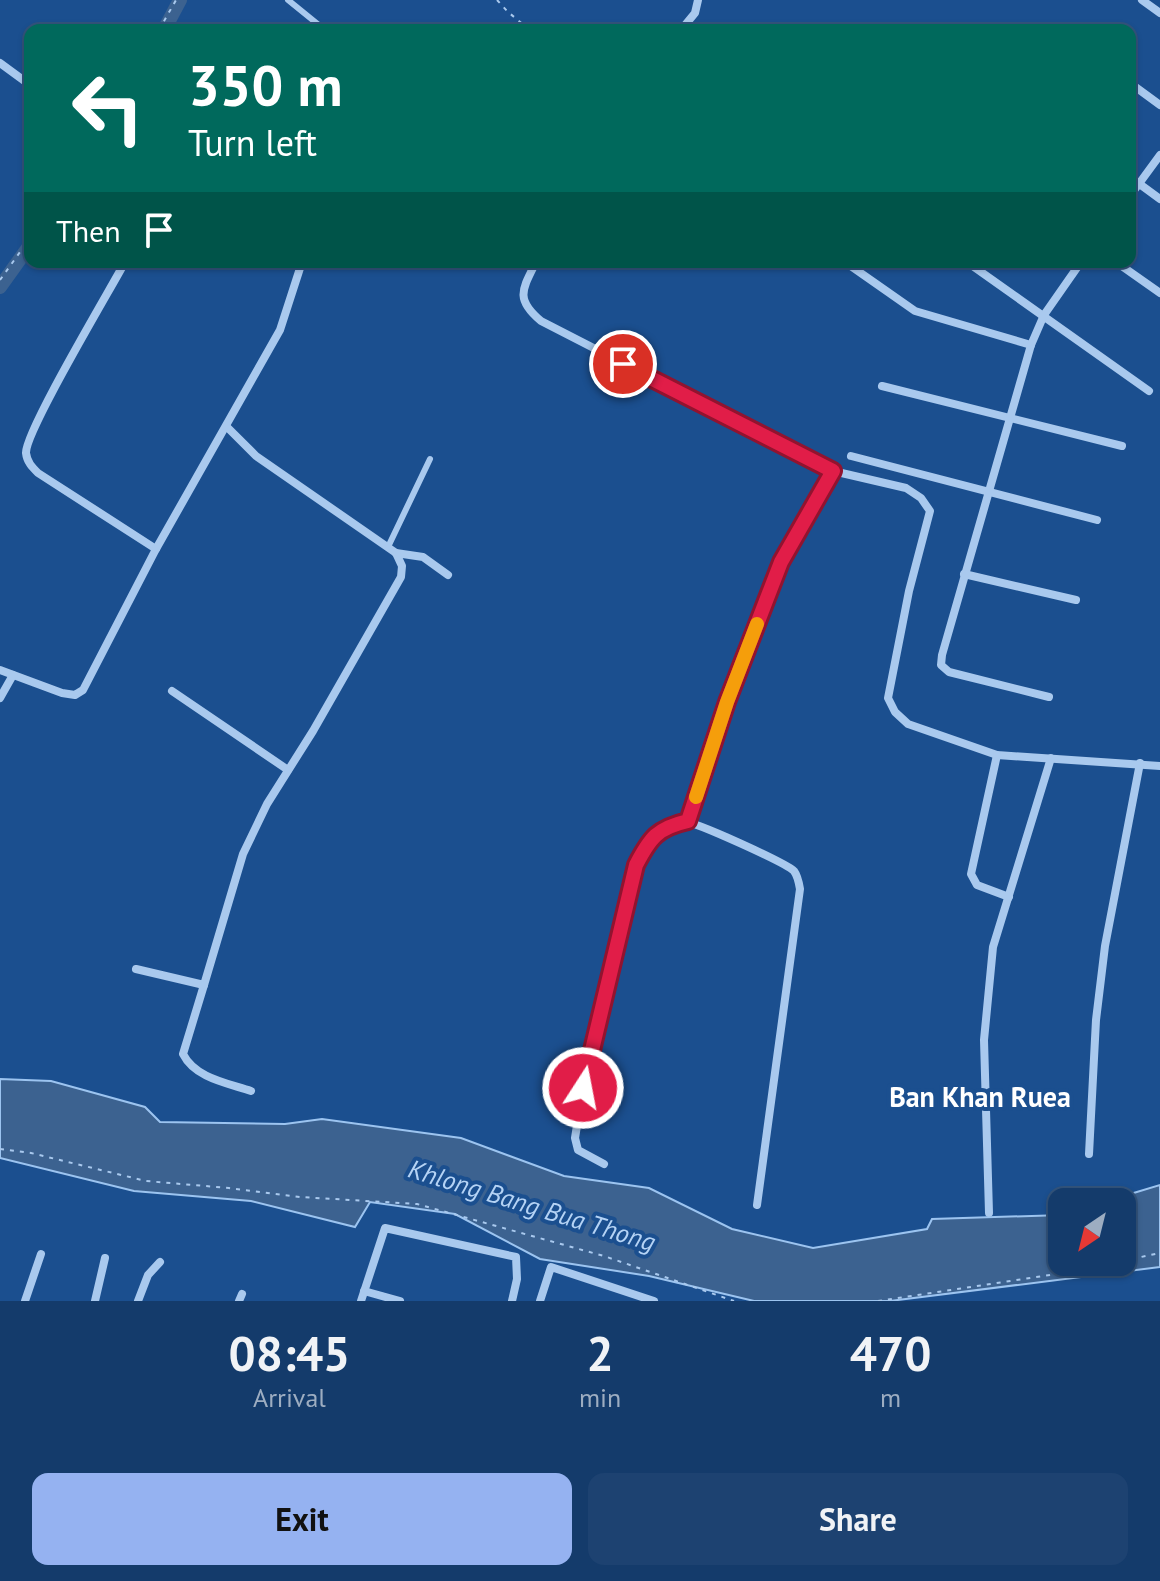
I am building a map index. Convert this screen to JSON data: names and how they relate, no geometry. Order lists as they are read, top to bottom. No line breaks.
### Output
{"districts":["Ban Khan Ruea"],"water":["Khlong Bang Bua Thong"],"north":"bottom left","page":{"turn":["350 m","Turn left"],"then":"Then","eta":["08:45","Arrival","2","min","470","m"],"buttons":["Exit","Share"]}}
